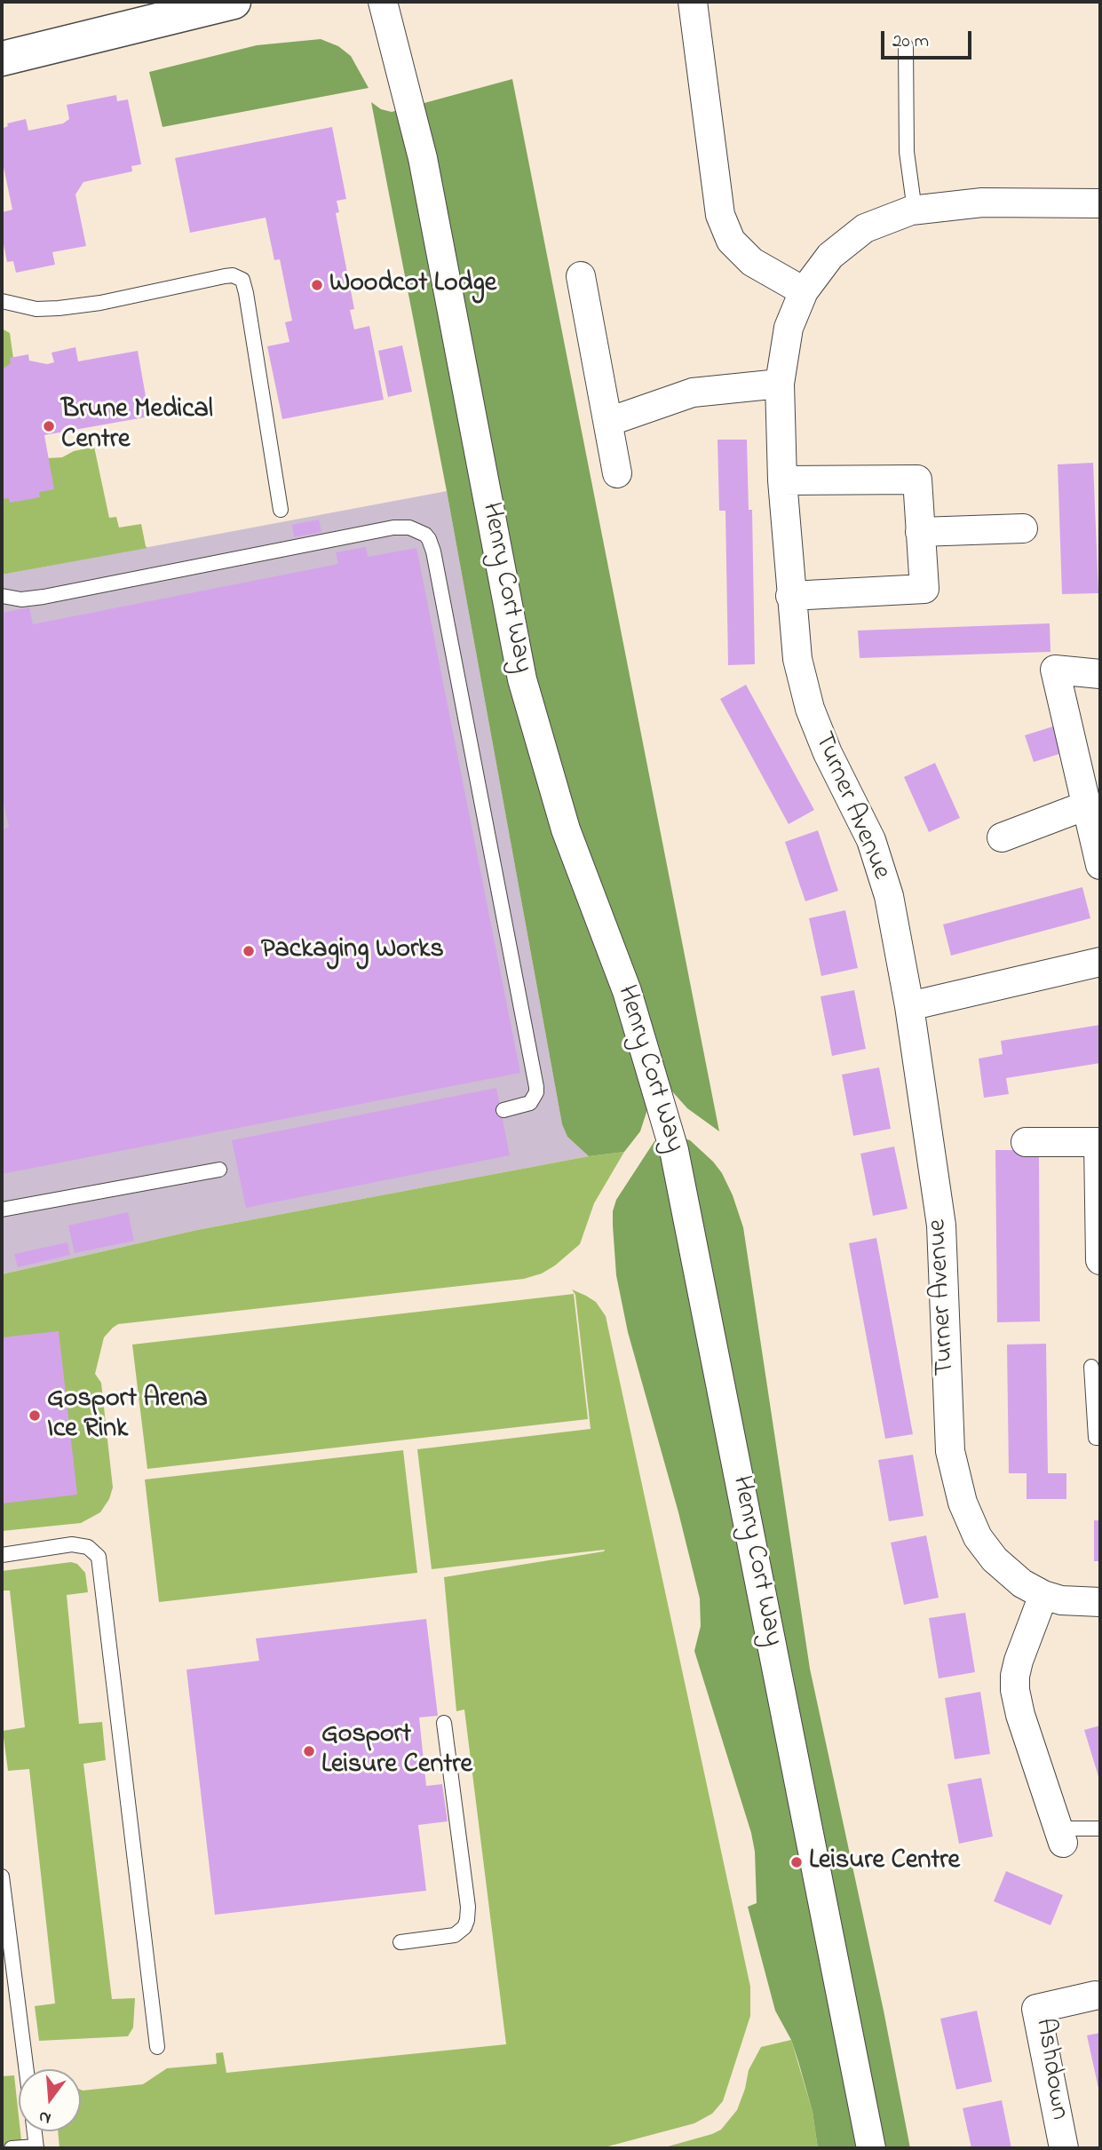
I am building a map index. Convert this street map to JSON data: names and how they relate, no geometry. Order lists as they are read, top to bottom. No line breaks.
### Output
{"streets":{"street":["Henry Cort Way","Turner Avenue","Ashdown"]},"places":["Woodcot Lodge","Brune Medical Centre","Packaging Works","Gosport Arena Ice Rink","Gosport Leisure Centre","Leisure Centre"],"scale_bar":"20 m","north":"bottom"}
